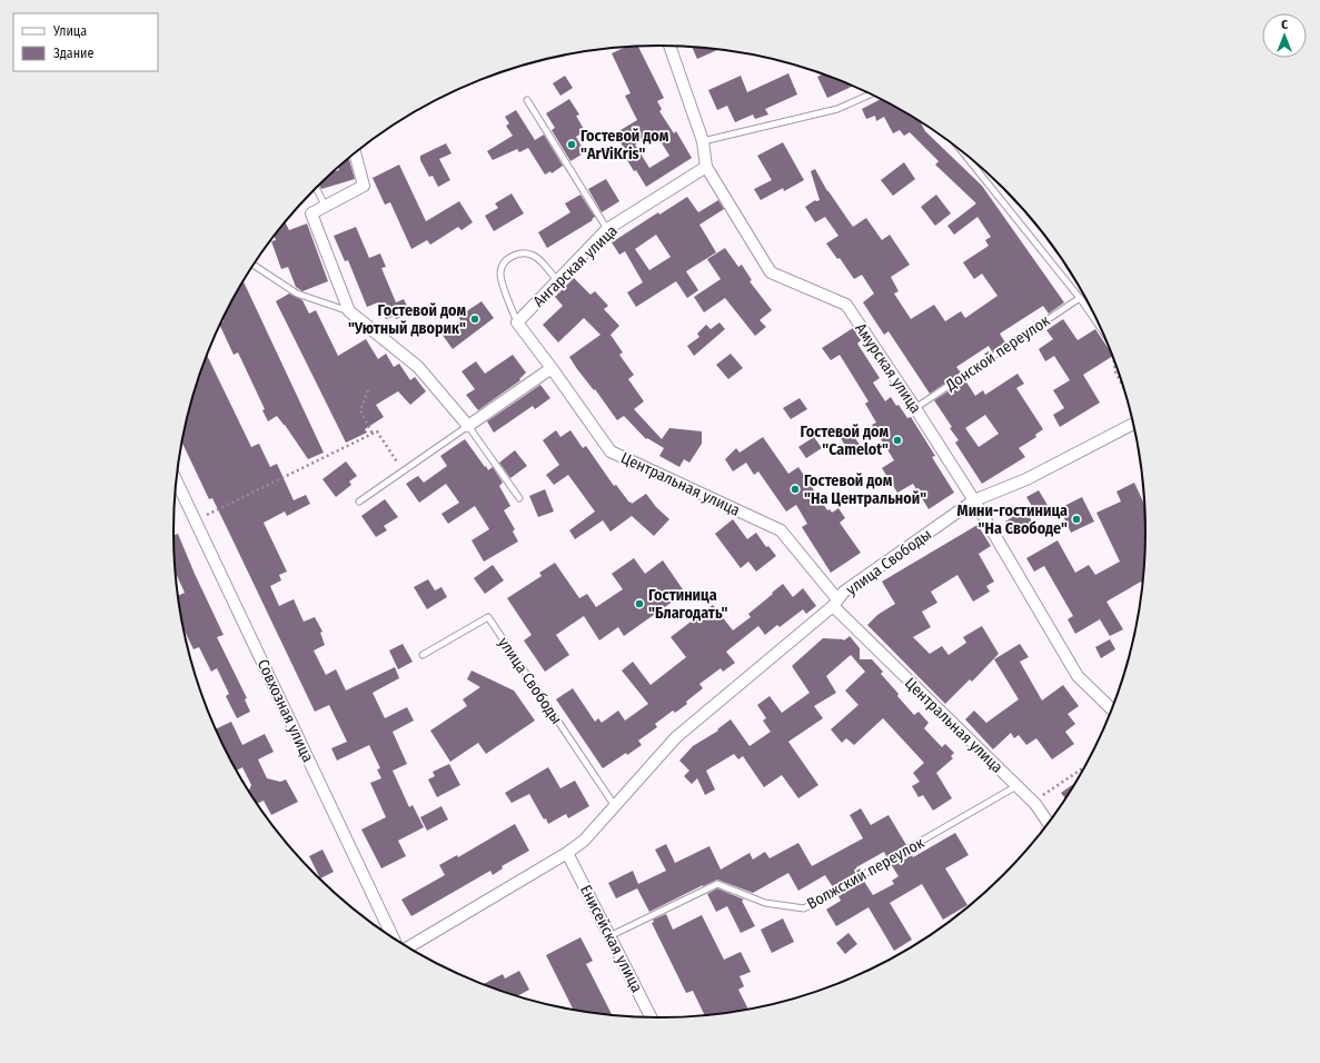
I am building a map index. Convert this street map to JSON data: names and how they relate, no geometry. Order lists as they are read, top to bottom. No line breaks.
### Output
{"streets":{"street":["Ангарская улица","Амурская улица","Центральная улица","улица Свободы","Совхозная улица","Енисейская улица"],"lane":["Донской переулок","Волжский переулок"]},"crossings":[["Ангарская улица","Амурская улица"],["Донской переулок","Амурская улица"],["Амурская улица","улица Свободы"],["Центральная улица","улица Свободы"],["Центральная улица","Волжский переулок"],["улица Свободы","Енисейская улица"],["Волжский переулок","Енисейская улица"]],"places":["Гостевой дом \"ArViKris\"","Гостевой дом \"Уютный дворик\"","Гостевой дом \"Camelot\"","Гостевой дом \"На Центральной\"","Мини-гостиница \"На Свободе\"","Гостиница \"Благодать\""],"legend":["Улица","Здание"],"north":"top"}
